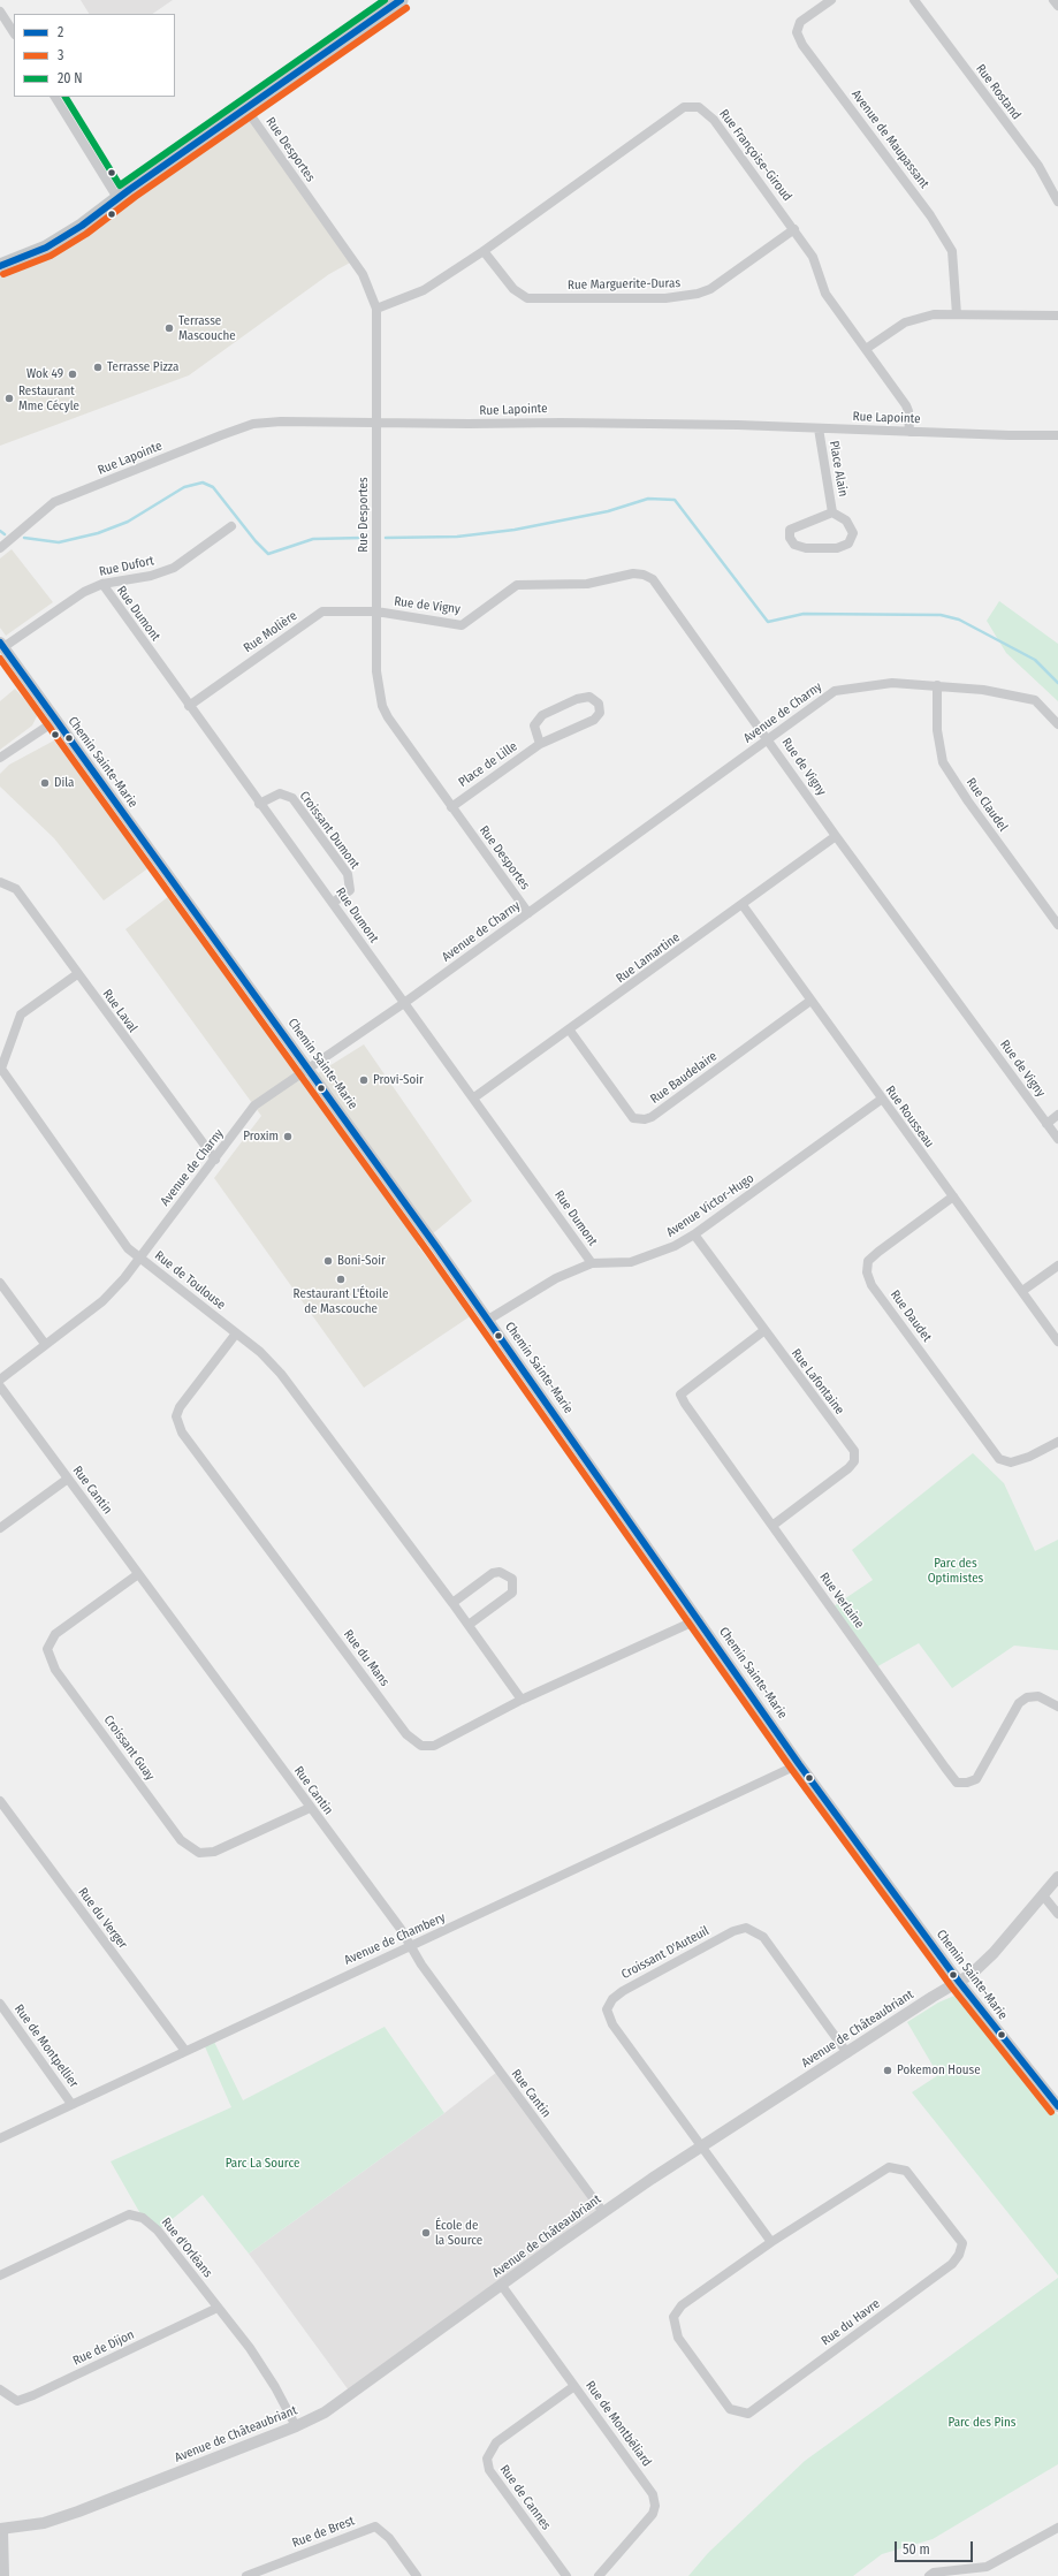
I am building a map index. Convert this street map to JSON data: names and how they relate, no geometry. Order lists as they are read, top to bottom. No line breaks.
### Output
{"streets":{"street":["Rue Rostand","Avenue de Maupassant","Rue Desportes","Rue Françoise-Giroud","Rue Marguerite-Duras","Rue Lapointe","Place Alain","Rue Dufort","Rue de Vigny","Rue Dumont","Rue Molière","Avenue de Charny","Chemin Sainte-Marie","Place de Lille","Rue Claudel","Croissant Dumont","Rue Lamartine","Rue Laval","Rue Baudelaire","Rue Rousseau","Avenue Victor-Hugo","Rue de Toulouse","Rue Daudet","Rue Lafontaine","Rue Cantin","Rue Verlaine","Rue du Mans","Croissant Guay","Rue du Verger","Avenue de Chambery","Croissant D'Auteuil","Avenue de Châteaubriant","Rue de Montpellier","Rue d'Orléans","Rue du Havre","Rue de Dijon","Rue de Montbéliard","Rue de Cannes","Rue de Brest"]},"crossings":[["Rue Desportes","Rue Françoise-Giroud"],["Rue Desportes","Rue Lapointe"],["Rue Desportes","Rue de Vigny"],["Rue Desportes","Rue Molière"],["Rue Desportes","Avenue de Charny"],["Rue Desportes","Place de Lille"],["Rue Françoise-Giroud","Rue Marguerite-Duras"],["Rue Françoise-Giroud","Rue Lapointe"],["Rue Lapointe","Place Alain"],["Rue Dufort","Rue Dumont"],["Rue Dufort","Chemin Sainte-Marie"],["Rue de Vigny","Rue Molière"],["Rue de Vigny","Avenue de Charny"],["Rue de Vigny","Rue Lamartine"],["Rue Dumont","Rue Molière"],["Rue Dumont","Avenue de Charny"],["Rue Dumont","Croissant Dumont"],["Rue Dumont","Rue Lamartine"],["Rue Dumont","Avenue Victor-Hugo"],["Avenue de Charny","Chemin Sainte-Marie"],["Avenue de Charny","Rue Claudel"],["Avenue de Charny","Rue Laval"],["Avenue de Charny","Rue de Toulouse"],["Chemin Sainte-Marie","Avenue Victor-Hugo"],["Chemin Sainte-Marie","Rue du Mans"],["Chemin Sainte-Marie","Avenue de Chambery"],["Chemin Sainte-Marie","Avenue de Châteaubriant"],["Rue Lamartine","Rue Baudelaire"],["Rue Lamartine","Rue Rousseau"],["Rue Laval","Rue de Toulouse"],["Rue Baudelaire","Rue Rousseau"],["Rue Rousseau","Avenue Victor-Hugo"],["Rue Rousseau","Rue Daudet"],["Avenue Victor-Hugo","Rue Lafontaine"],["Rue de Toulouse","Rue du Mans"],["Rue Lafontaine","Rue Verlaine"],["Rue Cantin","Croissant Guay"],["Rue Cantin","Avenue de Chambery"],["Rue Cantin","Avenue de Châteaubriant"],["Rue du Verger","Avenue de Chambery"],["Avenue de Chambery","Rue de Montpellier"],["Croissant D'Auteuil","Avenue de Châteaubriant"],["Avenue de Châteaubriant","Rue d'Orléans"],["Avenue de Châteaubriant","Rue de Montbéliard"],["Rue d'Orléans","Rue de Dijon"],["Rue de Montbéliard","Rue de Cannes"]],"parks":["Parc des Optimistes","Parc La Source","Parc des Pins"],"places":["Terrasse Mascouche","Terrasse Pizza","Wok 49","Restaurant Mme Cécyle","Dila","Provi-Soir","Proxim","Boni-Soir","Restaurant L'Étoile de Mascouche","Pokemon House","École de la Source"],"lines":["transit line 2","transit line 3"],"legend":["2","3","20 N"],"scale_bar":"50 m"}
